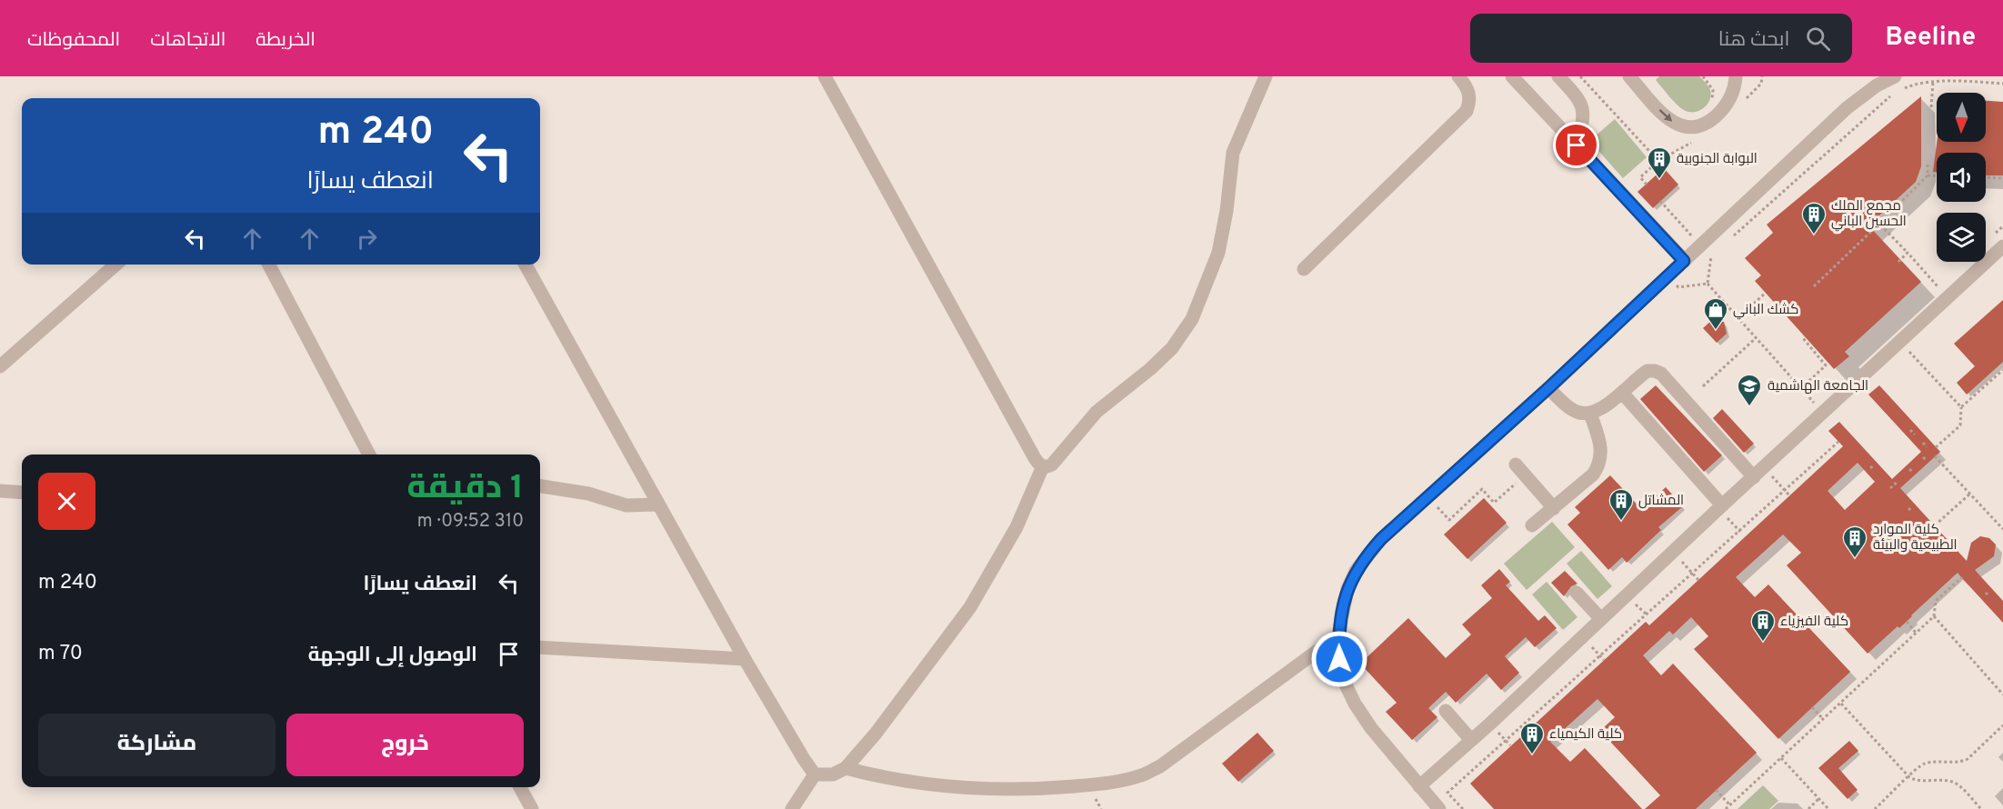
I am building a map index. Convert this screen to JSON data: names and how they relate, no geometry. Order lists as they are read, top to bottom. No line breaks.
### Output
{"places":{"building":["البوابة الجنوبية","مجمع الملك الحسين الباني","المشاتل","كلية الموارد الطبيعية والبيئة","كلية الفيزياء","كلية الكيمياء"],"shop":["كشك الباني"],"school or university":["الجامعة الهاشمية"]},"north":"bottom","page":{"header":"Beeline","search":"ابحث هنا","nav":["الخريطة","الاتجاهات","المحفوظات"],"turn":["240 m","انعطف يسارًا"],"heading":["1 دقيقة","310 m · 09:52"],"list":[{"name":"انعطف يسارًا","value":"240 m"},{"name":"الوصول إلى الوجهة","value":"70 m"}],"buttons":["خروج","مشاركة"]}}
